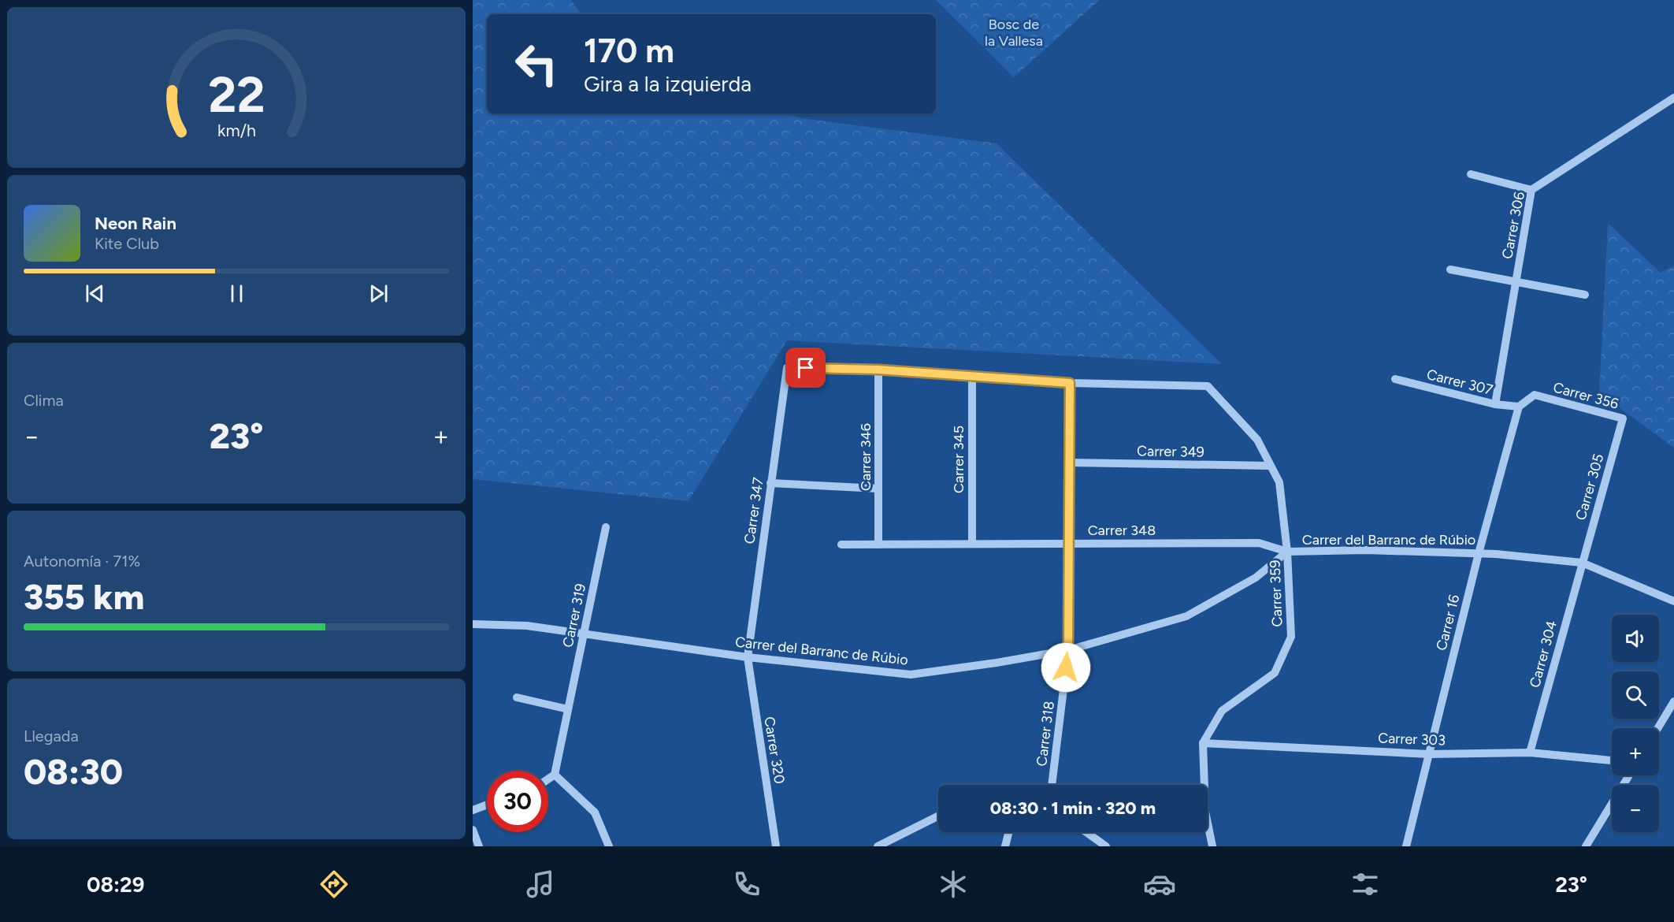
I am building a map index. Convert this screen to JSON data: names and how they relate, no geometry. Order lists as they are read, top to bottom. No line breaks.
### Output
{"streets":{"street":["Carrer 306","Carrer 307","Carrer 356","Carrer 349","Carrer 346","Carrer 345","Carrer 305","Carrer 347","Carrer 348","Carrer del Barranc de Rúbio","Carrer 359","Carrer 319","Carrer 16","Carrer 304","Carrer 318","Carrer 303","Carrer 320"]},"crossings":[["Carrer 306","Carrer 307"],["Carrer 307","Carrer 356"],["Carrer 307","Carrer 16"],["Carrer 356","Carrer 305"],["Carrer 356","Carrer 16"],["Carrer 349","Carrer 359"],["Carrer 349","Carrer 318"],["Carrer 346","Carrer 347"],["Carrer 346","Carrer 348"],["Carrer 345","Carrer 348"],["Carrer 305","Carrer del Barranc de Rúbio"],["Carrer 305","Carrer 304"],["Carrer 347","Carrer del Barranc de Rúbio"],["Carrer 347","Carrer 320"],["Carrer 348","Carrer del Barranc de Rúbio"],["Carrer 348","Carrer 359"],["Carrer 348","Carrer 318"],["Carrer del Barranc de Rúbio","Carrer 359"],["Carrer del Barranc de Rúbio","Carrer 319"],["Carrer del Barranc de Rúbio","Carrer 16"],["Carrer del Barranc de Rúbio","Carrer 304"],["Carrer del Barranc de Rúbio","Carrer 318"],["Carrer del Barranc de Rúbio","Carrer 320"],["Carrer 359","Carrer 318"],["Carrer 359","Carrer 303"],["Carrer 16","Carrer 303"],["Carrer 304","Carrer 303"]],"parks":["Bosc de la Vallesa"],"page":{"turn":["170 m","Gira a la izquierda"],"song":["Neon Rain","Kite Club"],"tile":["Clima",["Autonomía · 71%","355 km"],["Llegada","08:30"]],"heat":["−","23°","+"],"map_buttons":["+","−"],"limit":"30","trip":"08:30 · 1 min · 320 m","tabs":["08:29","23°"],"gauge":["22","km/h"]}}
